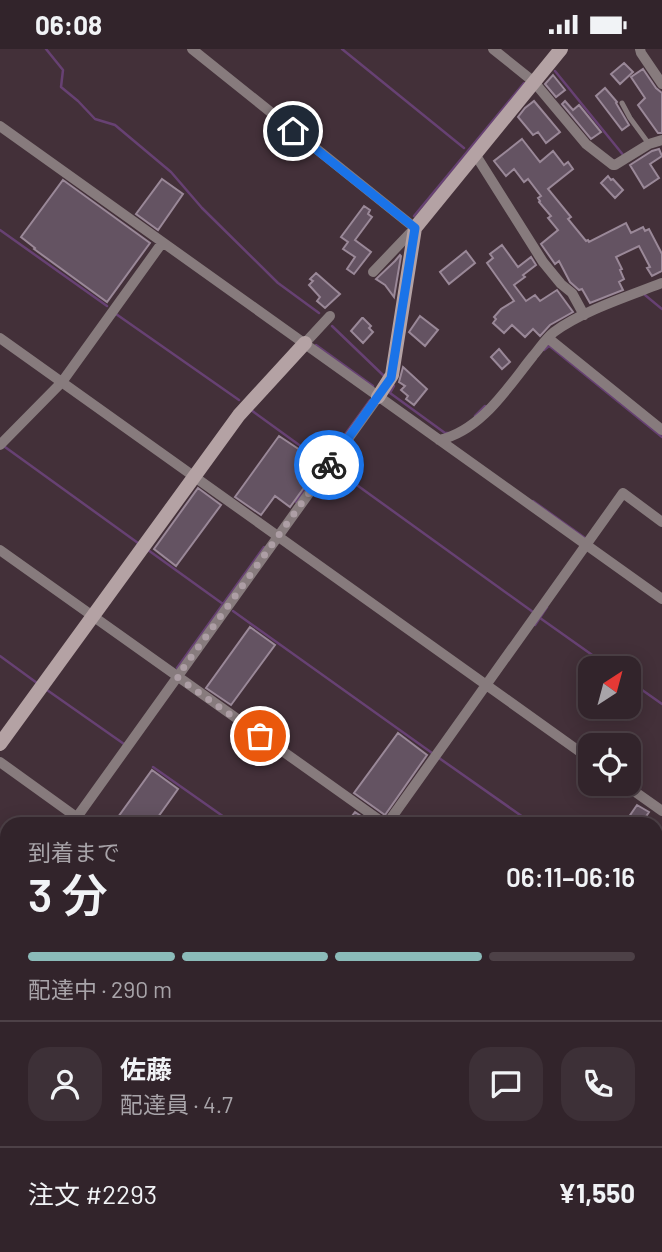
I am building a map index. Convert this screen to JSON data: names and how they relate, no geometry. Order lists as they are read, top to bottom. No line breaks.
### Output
{"north":"top right","page":{"status":"06:08","heading":["3 分","到着まで","06:11–06:16"],"panel":["佐藤","配達員 · 4.7","注文 #2293","¥1,550"],"bar":"配達中 · 290 m"}}
